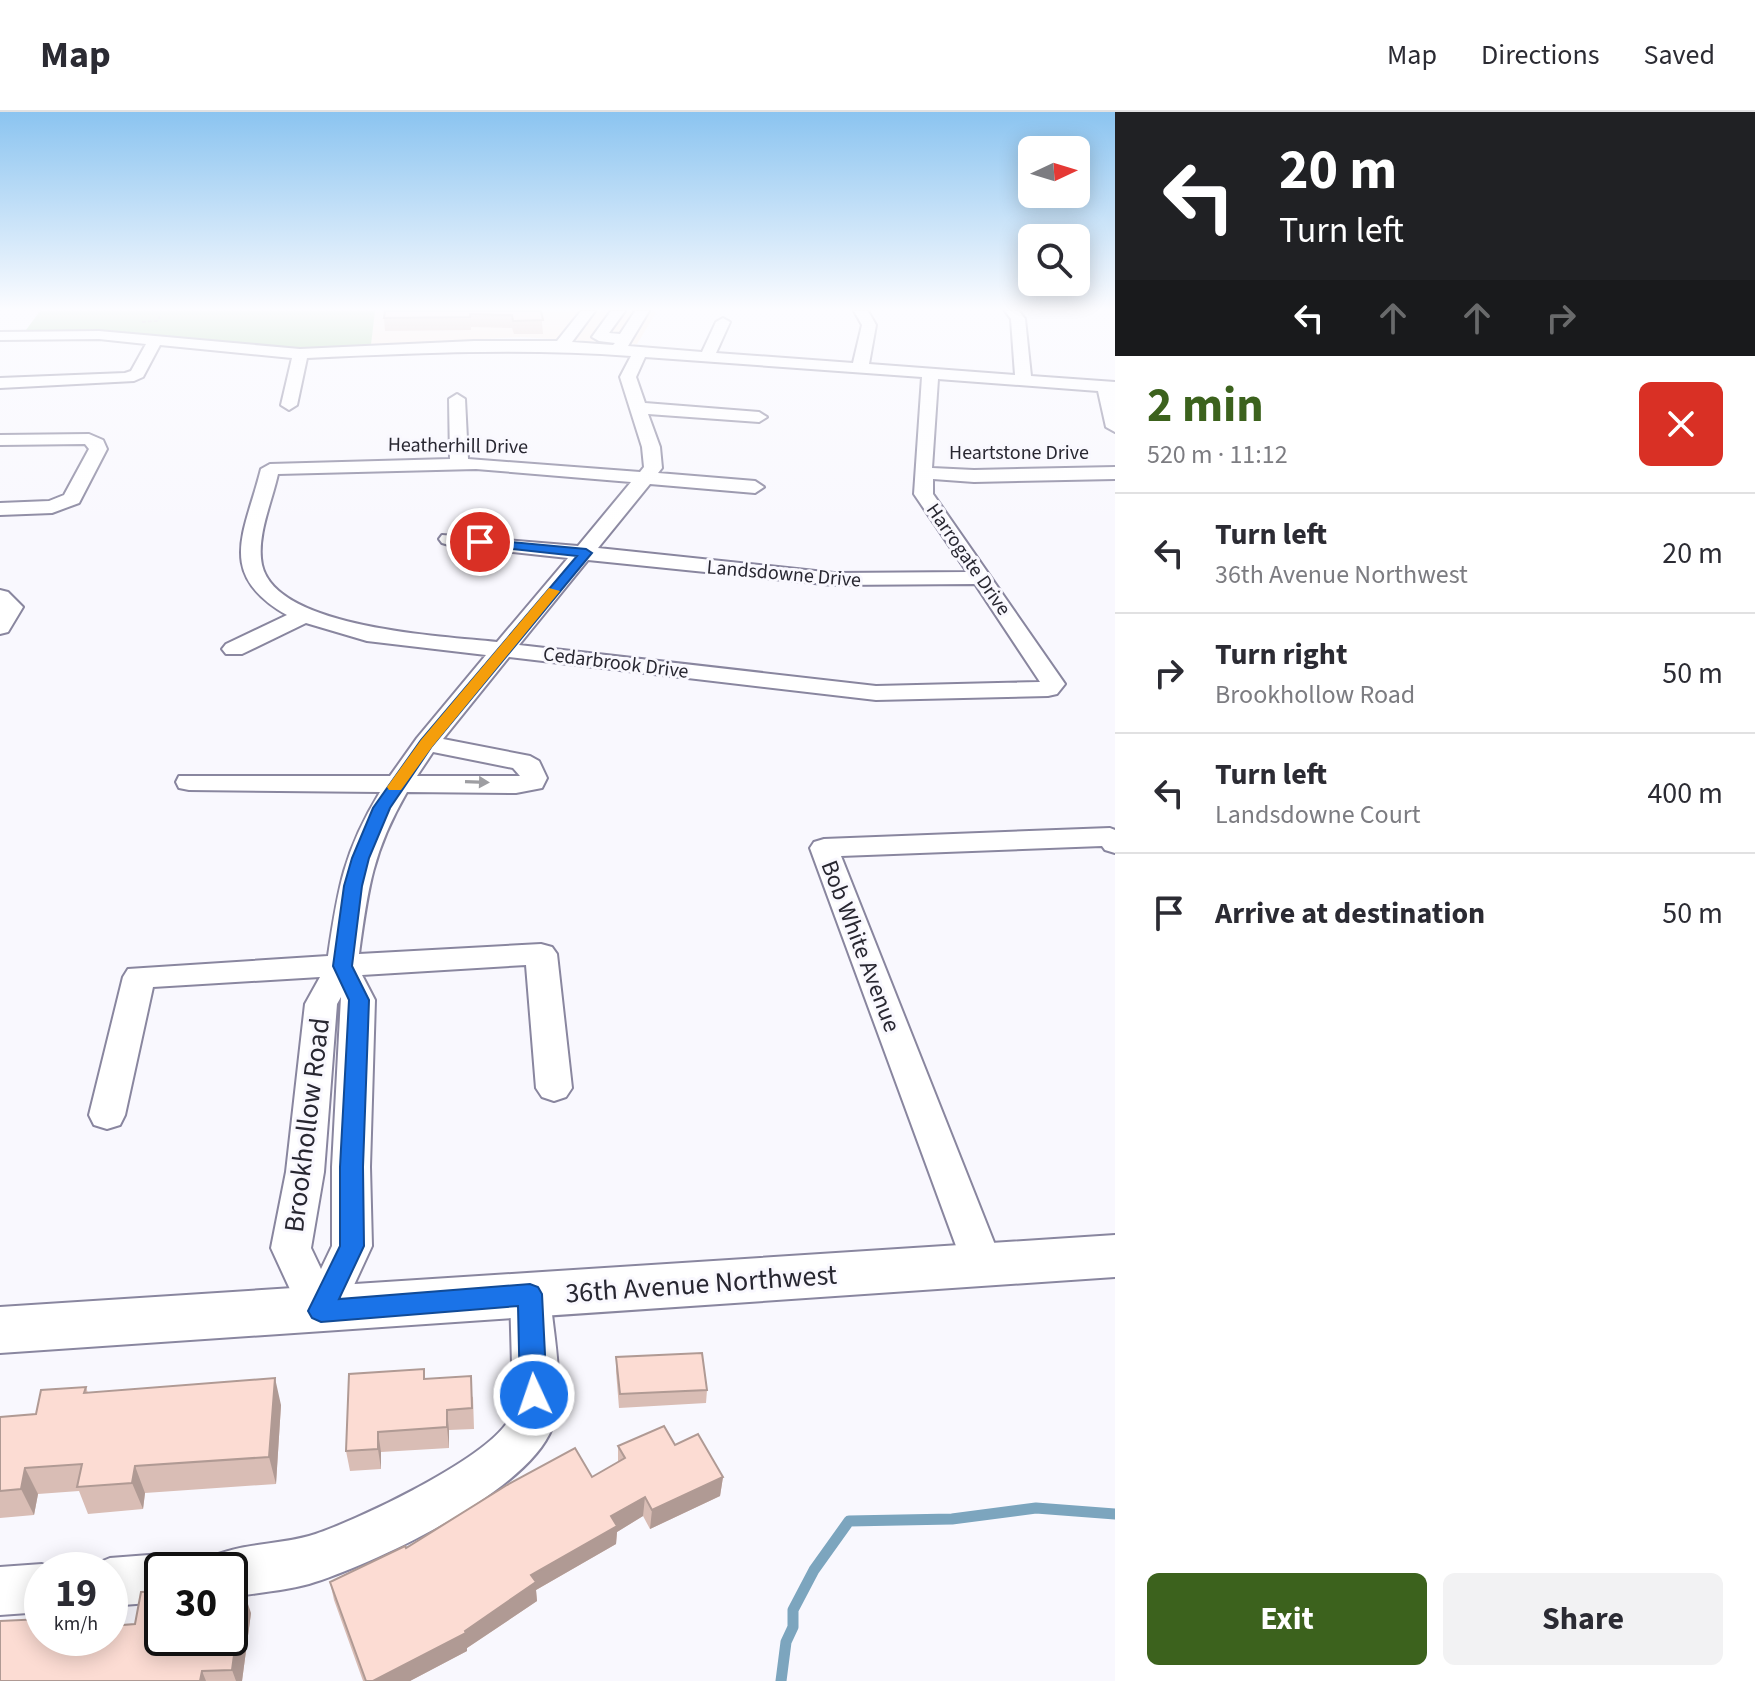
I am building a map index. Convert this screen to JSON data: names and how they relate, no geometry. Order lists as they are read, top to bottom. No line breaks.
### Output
{"streets":{"main road":["36th Avenue Northwest"],"street":["Heatherhill Drive","Heartstone Drive","Harrogate Drive","Landsdowne Drive","Cedarbrook Drive","Bob White Avenue","Brookhollow Road"]},"crossings":[["Heatherhill Drive","Cedarbrook Drive"],["Heatherhill Drive","Brookhollow Road"],["Heartstone Drive","Harrogate Drive"],["Harrogate Drive","Landsdowne Drive"],["Harrogate Drive","Cedarbrook Drive"],["Landsdowne Drive","Brookhollow Road"],["Cedarbrook Drive","Brookhollow Road"],["Bob White Avenue","36th Avenue Northwest"],["Brookhollow Road","36th Avenue Northwest"]],"north":"right","page":{"header":"Map","nav":["Map","Directions","Saved"],"turn":["20 m","Turn left"],"heading":["2 min","520 m · 11:12"],"list":[{"name":"Turn left","note":"36th Avenue Northwest","value":"20 m"},{"name":"Turn right","note":"Brookhollow Road","value":"50 m"},{"name":"Turn left","note":"Landsdowne Court","value":"400 m"},{"name":"Arrive at destination","value":"50 m"}],"speed":"19 km/h","limit":"30","buttons":["Exit","Share"]}}
